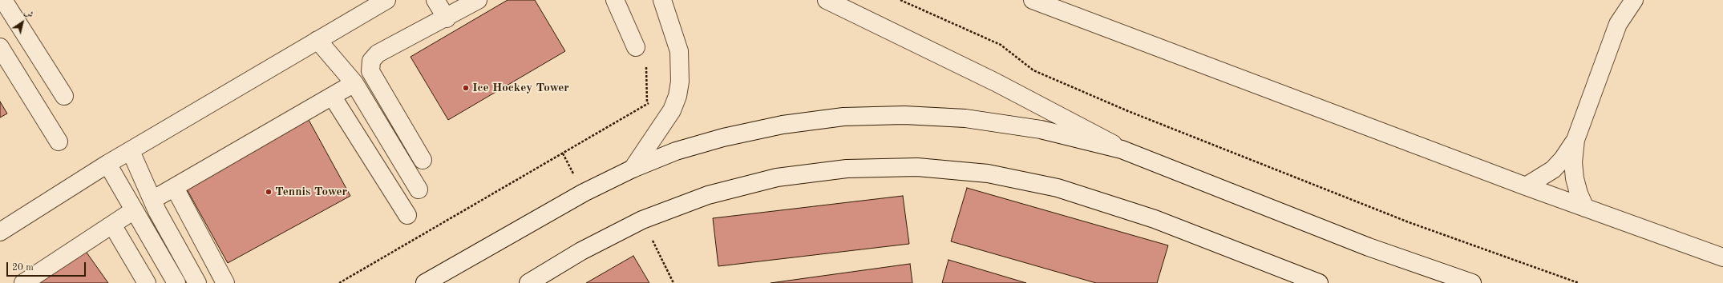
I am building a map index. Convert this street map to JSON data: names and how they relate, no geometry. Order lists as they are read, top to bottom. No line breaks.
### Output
{"places":["Ice Hockey Tower","Tennis Tower"],"scale_bar":"20 m","north":"top right"}
